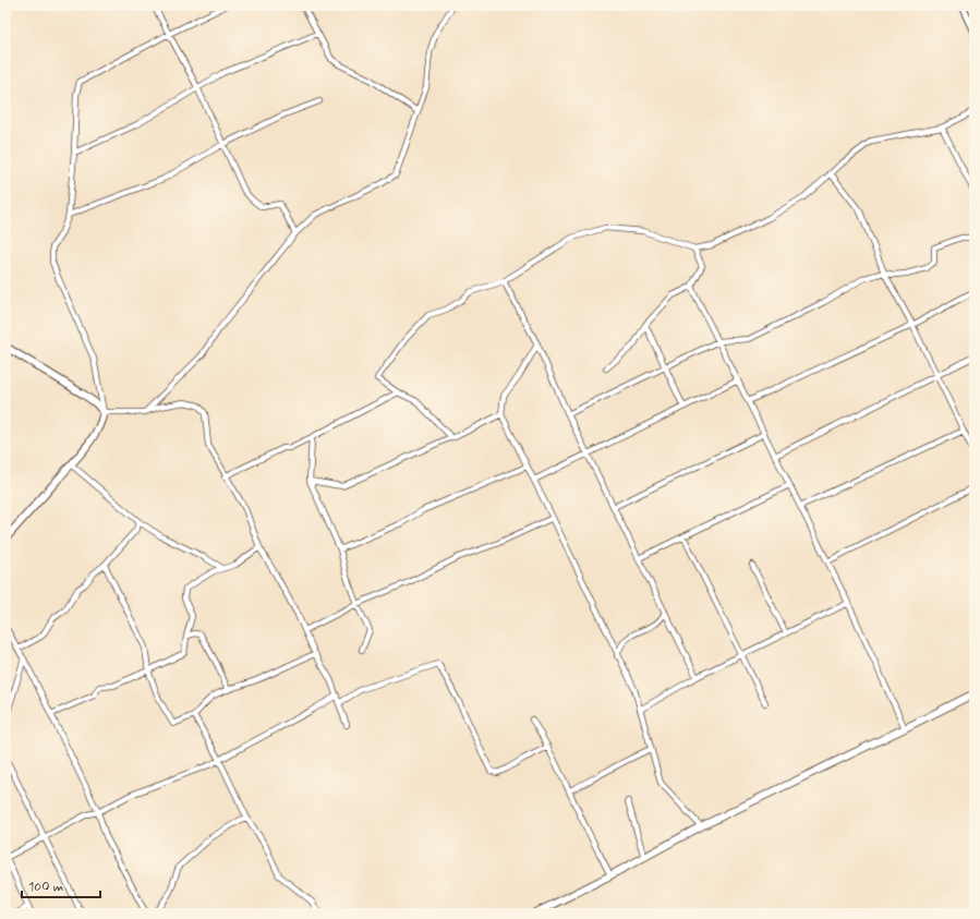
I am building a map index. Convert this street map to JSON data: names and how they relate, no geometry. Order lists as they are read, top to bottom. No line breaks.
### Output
{"scale_bar":"100 m"}
